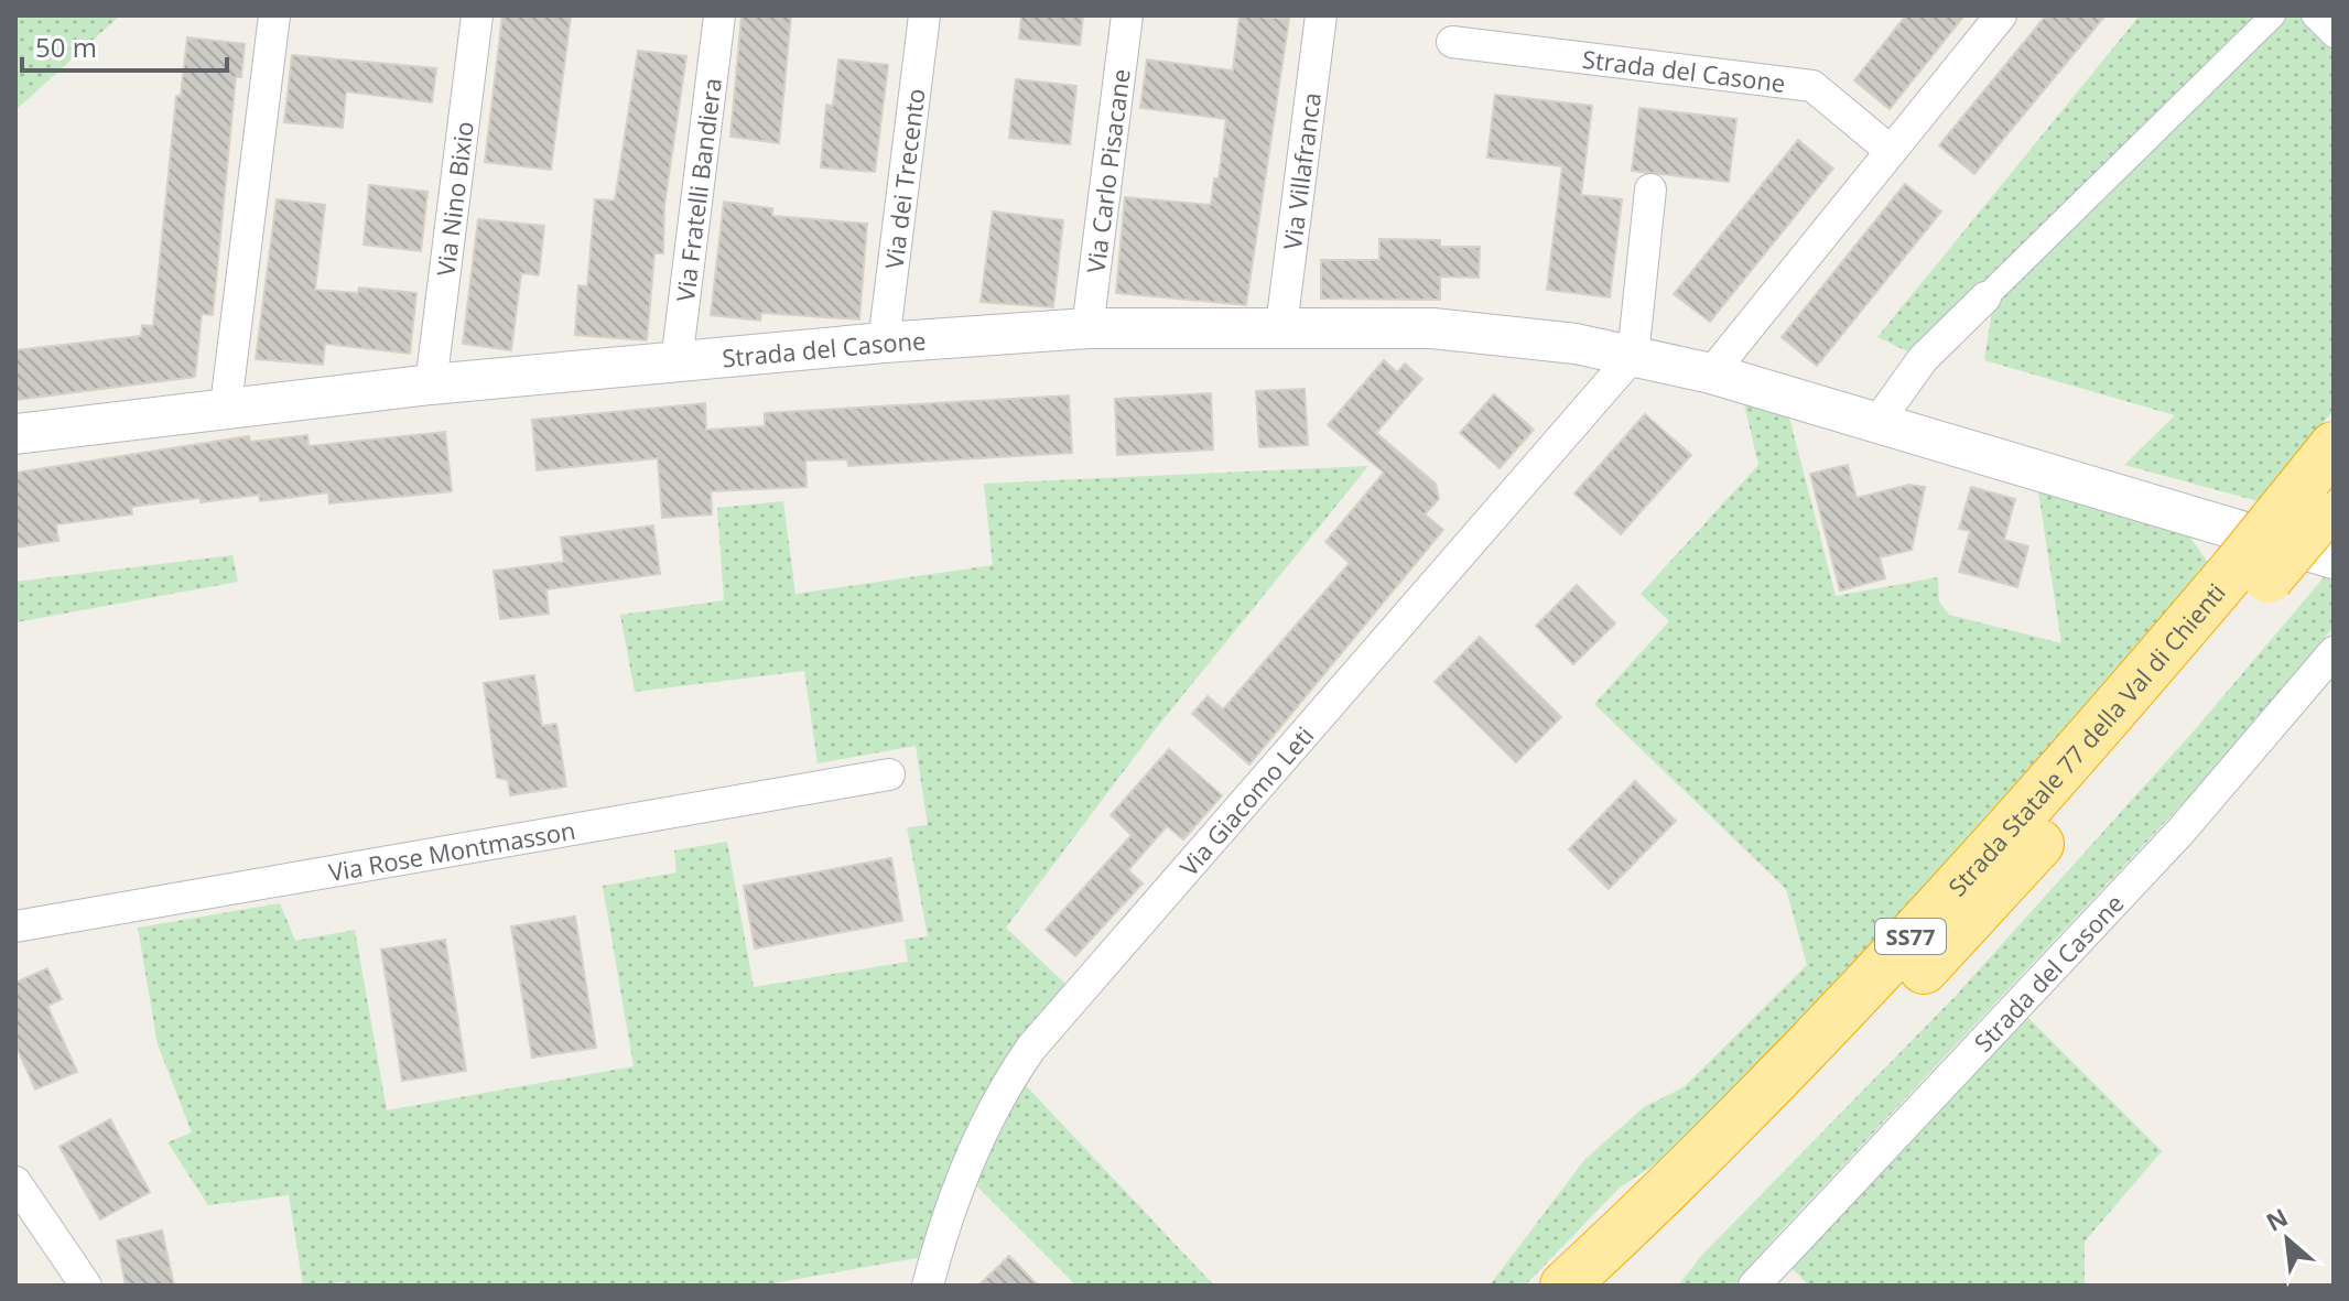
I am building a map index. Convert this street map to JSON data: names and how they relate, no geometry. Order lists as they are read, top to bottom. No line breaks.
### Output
{"streets":{"highway":["Strada Statale 77 della Val di Chienti","SS77"],"street":["Strada del Casone","Via Villafranca","Via Carlo Pisacane","Via dei Trecento","Via Fratelli Bandiera","Via Nino Bixio","Via Giacomo Leti","Via Rose Montmasson"]},"crossings":[["Strada del Casone","Via Villafranca"],["Strada del Casone","Via Carlo Pisacane"],["Strada del Casone","Via dei Trecento"],["Strada del Casone","Via Fratelli Bandiera"],["Strada del Casone","Via Nino Bixio"],["Strada del Casone","Strada Statale 77 della Val di Chienti"],["Strada del Casone","Via Giacomo Leti"]],"scale_bar":"50 m","north":"top left"}
